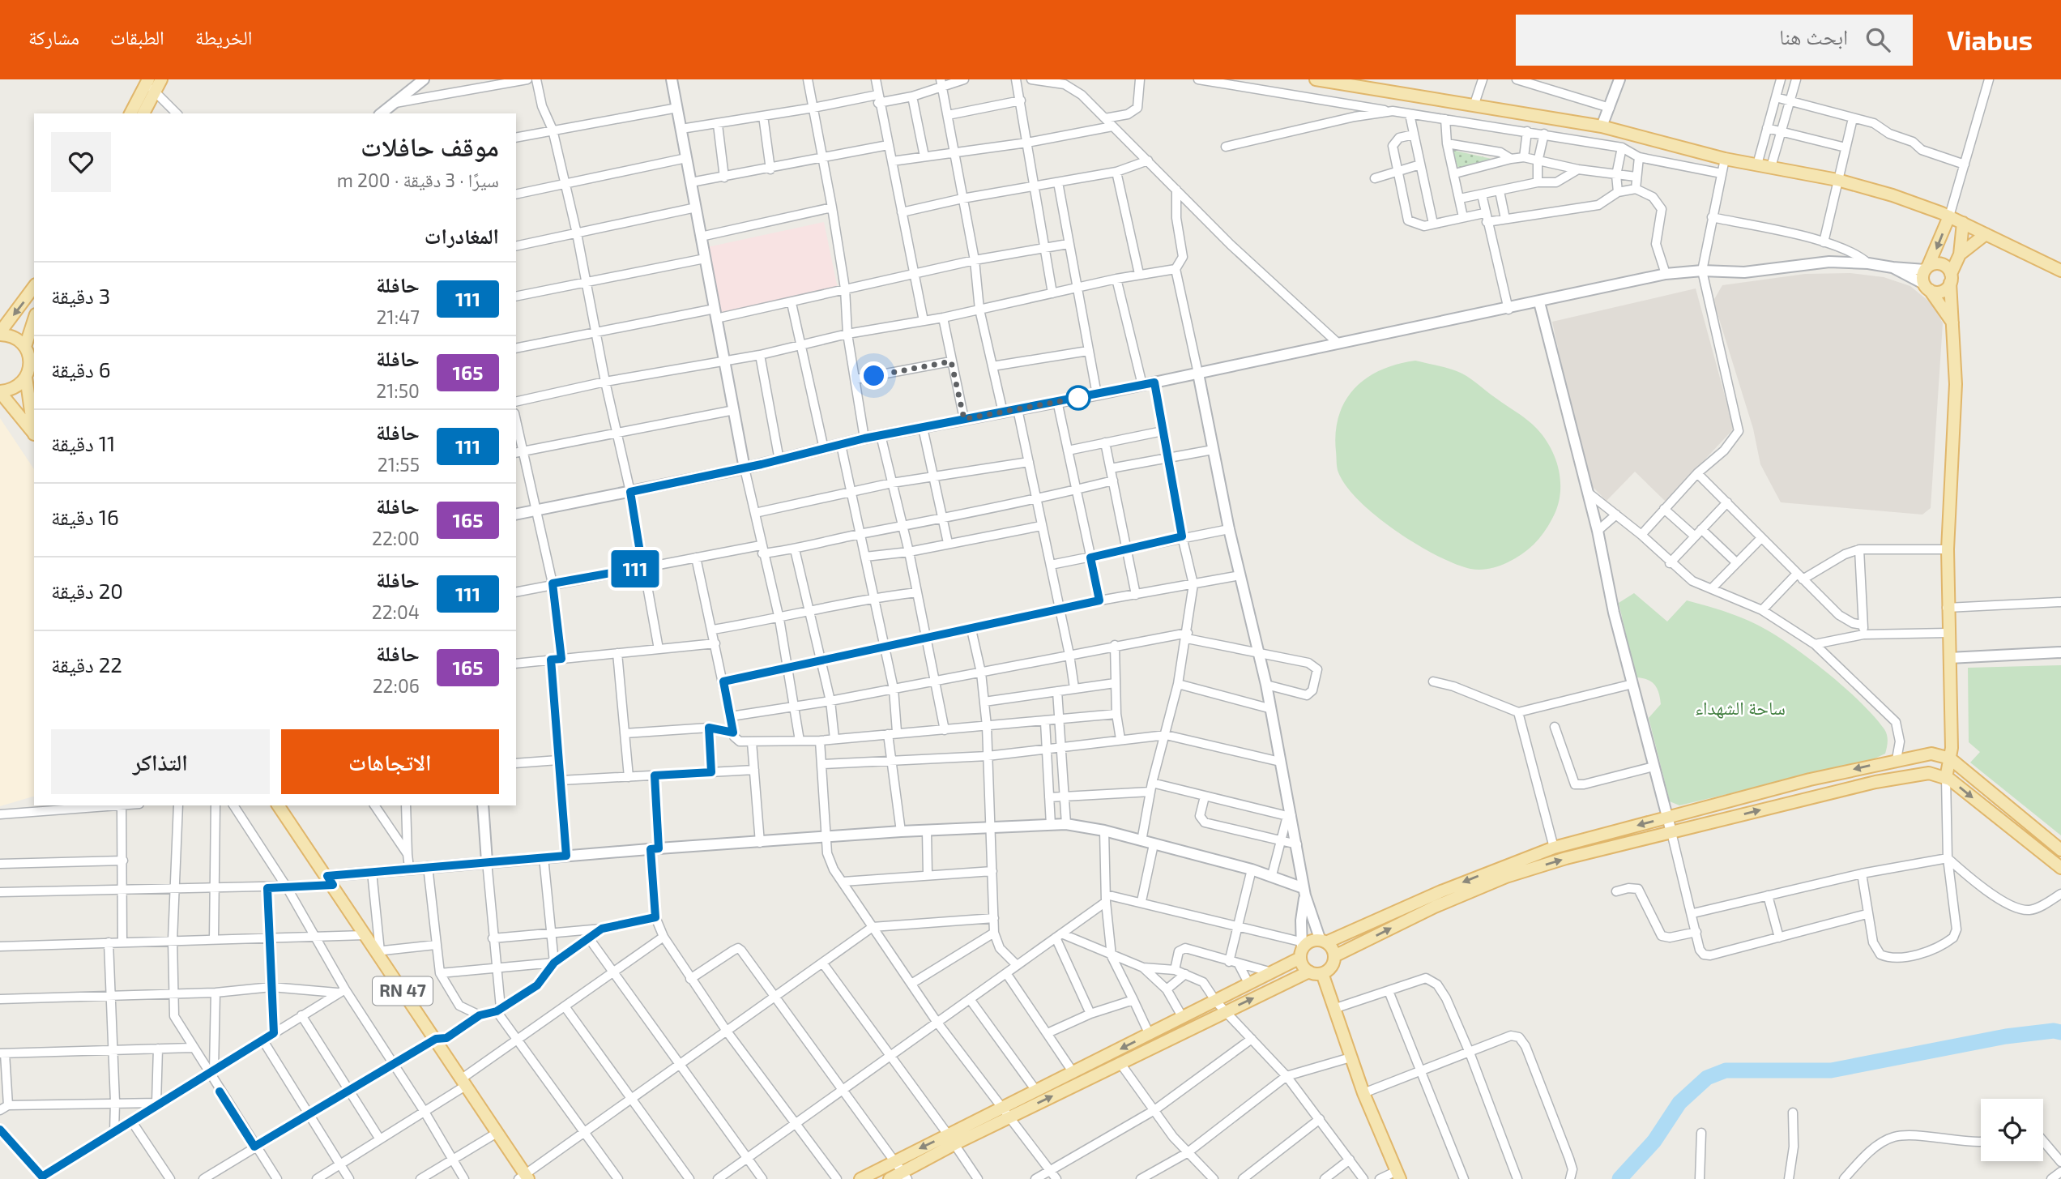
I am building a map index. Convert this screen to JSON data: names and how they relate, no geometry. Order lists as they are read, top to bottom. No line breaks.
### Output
{"streets":{"main road":["RN 47"]},"parks":["ساحة الشهداء"],"lines":["bus line 111"],"page":{"header":"Viabus","search":"ابحث هنا","nav":["الخريطة","الطبقات","مشاركة"],"on_map":"111","heading":[["موقف حافلات","سيرًا · 3 دقيقة · 200 m"],"المغادرات"],"list":[{"mark":"111","name":"حافلة","note":"21:47","value":"3 دقيقة"},{"mark":"165","name":"حافلة","note":"21:50","value":"6 دقيقة"},{"mark":"111","name":"حافلة","note":"21:55","value":"11 دقيقة"},{"mark":"165","name":"حافلة","note":"22:00","value":"16 دقيقة"},{"mark":"111","name":"حافلة","note":"22:04","value":"20 دقيقة"},{"mark":"165","name":"حافلة","note":"22:06","value":"22 دقيقة"}],"buttons":["الاتجاهات","التذاكر"]}}
